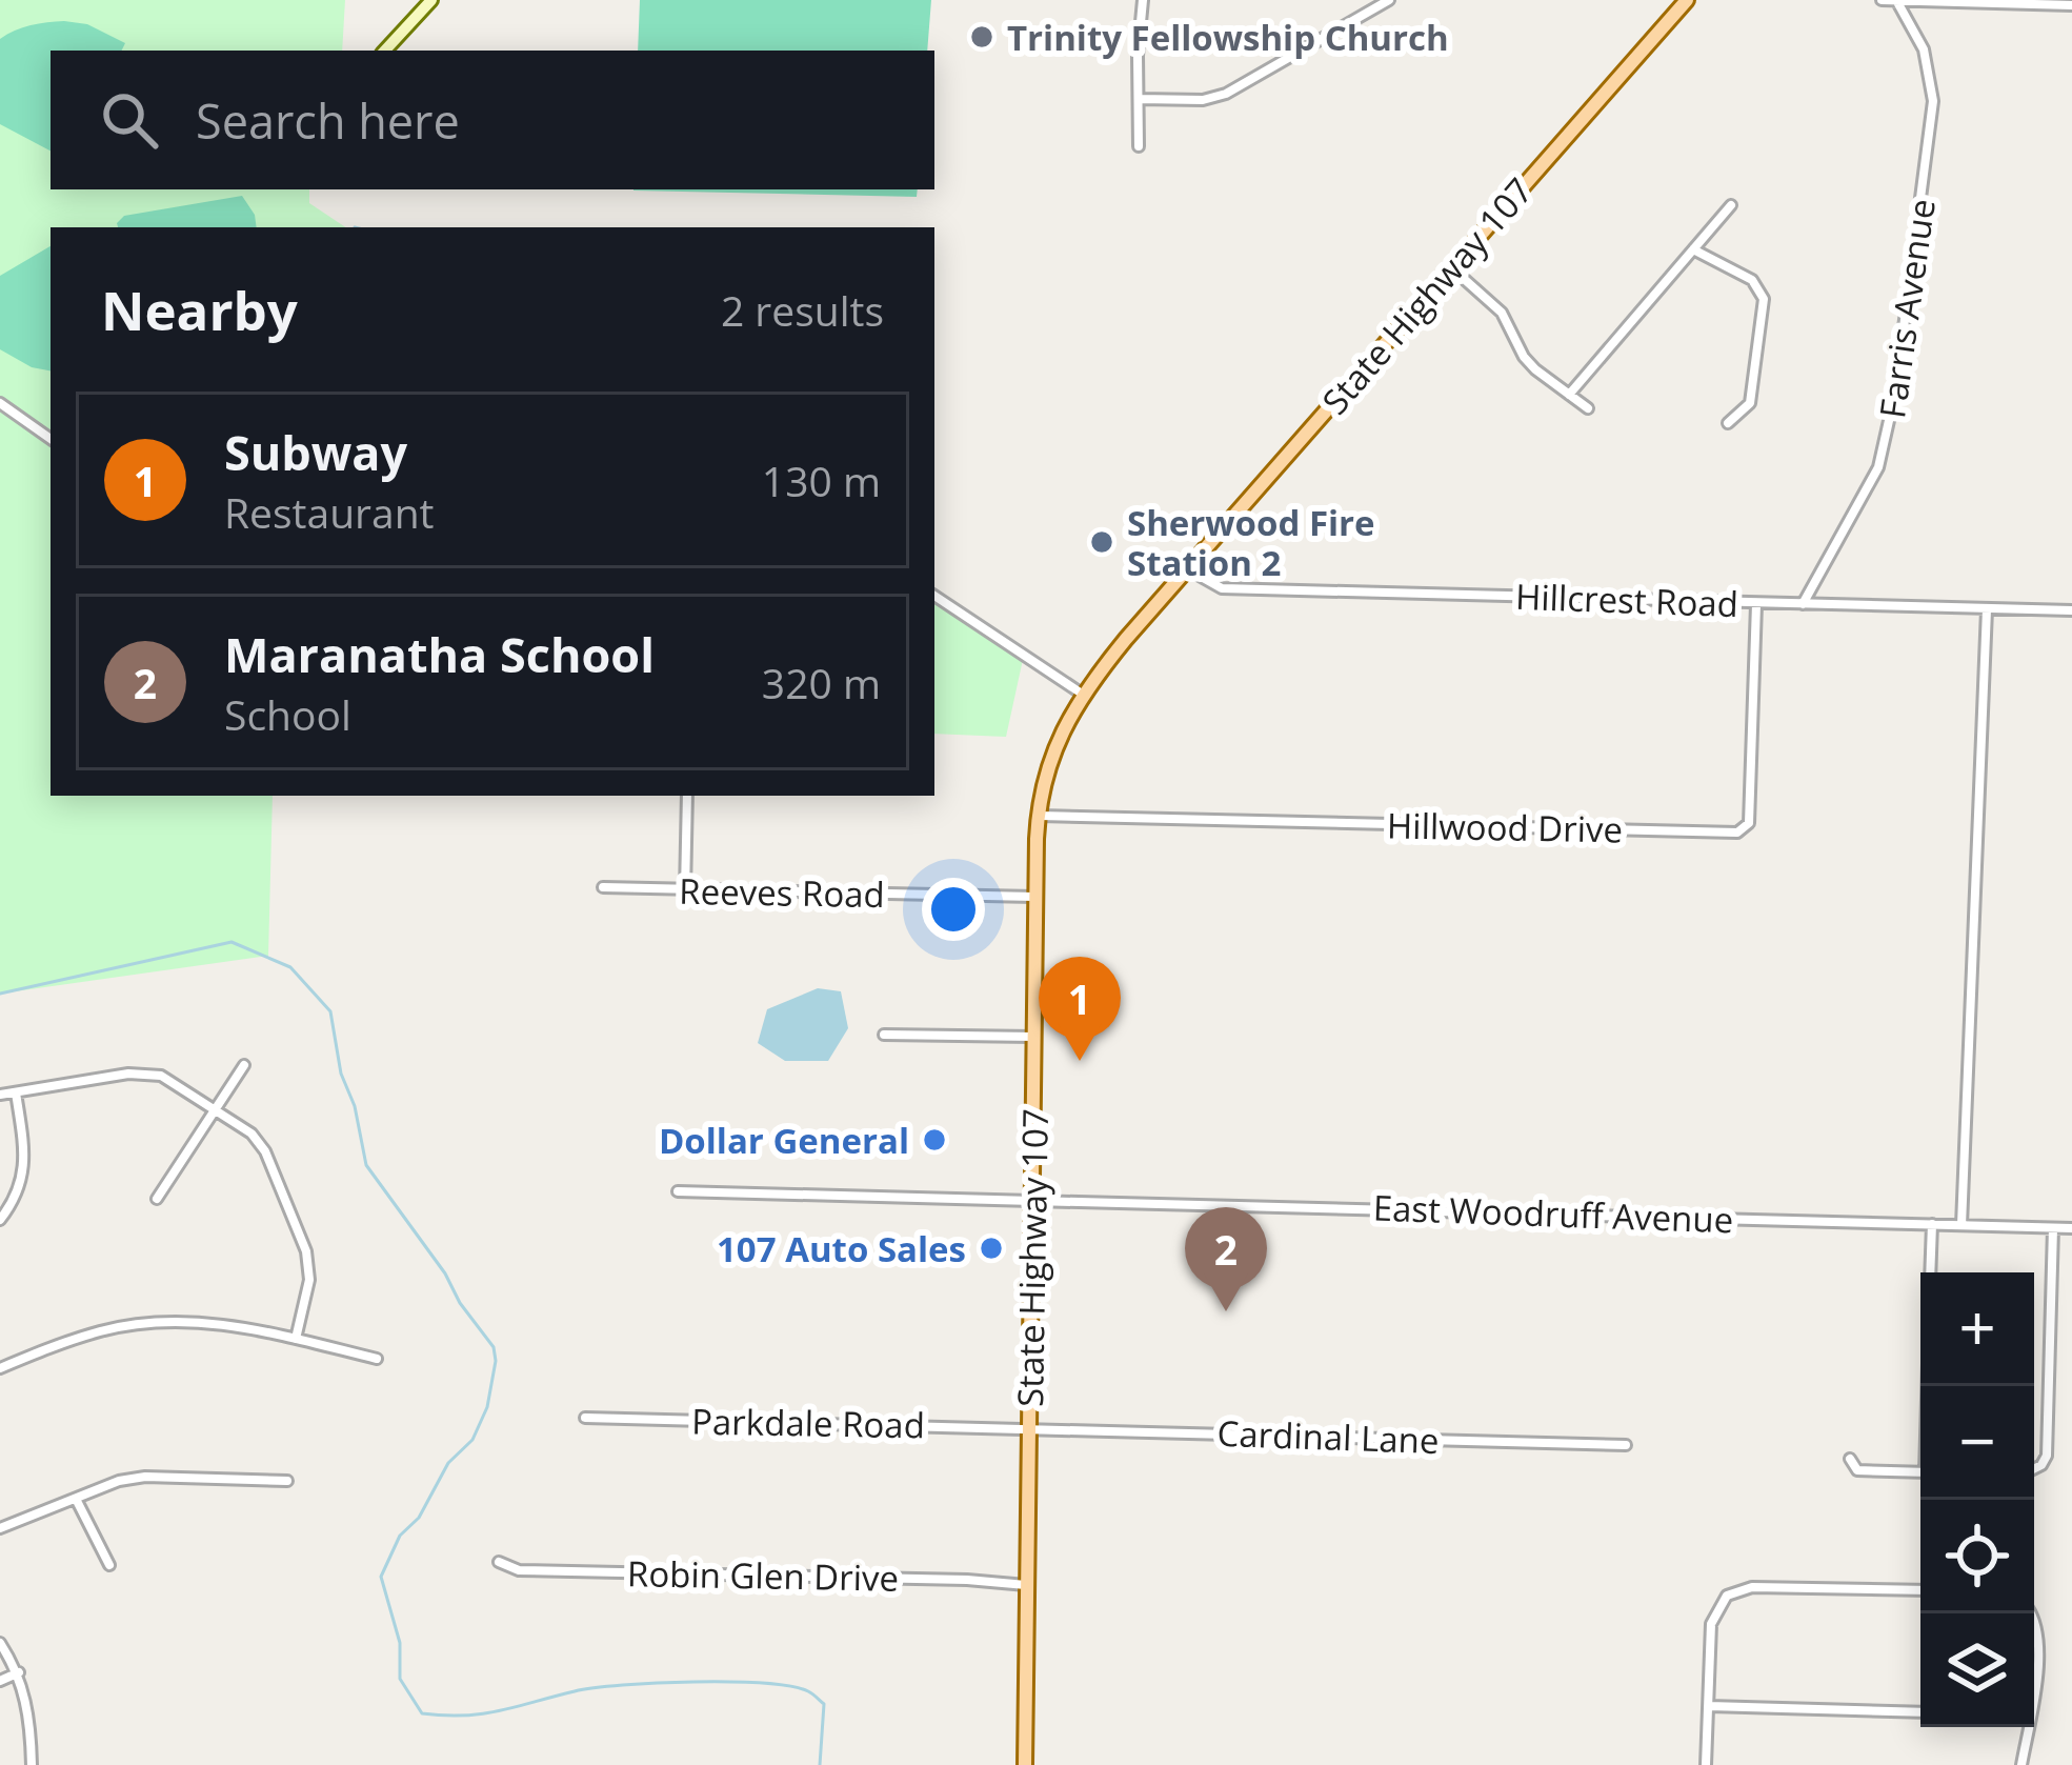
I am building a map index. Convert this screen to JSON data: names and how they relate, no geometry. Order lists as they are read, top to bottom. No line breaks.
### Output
{"streets":{"main road":["State Highway 107"],"street":["Farris Avenue","Hillcrest Road","Hillwood Drive","Reeves Road","East Woodruff Avenue","Parkdale Road","Cardinal Lane","Robin Glen Drive"]},"crossings":[["State Highway 107","Hillcrest Road"],["State Highway 107","Hillwood Drive"],["State Highway 107","Reeves Road"],["State Highway 107","East Woodruff Avenue"],["State Highway 107","Parkdale Road"],["State Highway 107","Cardinal Lane"],["State Highway 107","Robin Glen Drive"],["Farris Avenue","Hillcrest Road"],["Hillcrest Road","Hillwood Drive"],["Parkdale Road","Cardinal Lane"]],"places":["Trinity Fellowship Church","Sherwood Fire Station 2","Dollar General","107 Auto Sales"],"page":{"search":"Search here","heading":["Nearby","2 results"],"list":[{"mark":"1","name":"Subway","note":"Restaurant","value":"130 m"},{"mark":"2","name":"Maranatha School","note":"School","value":"320 m"}],"pins":["1","2"],"map_buttons":["+","−"]}}
